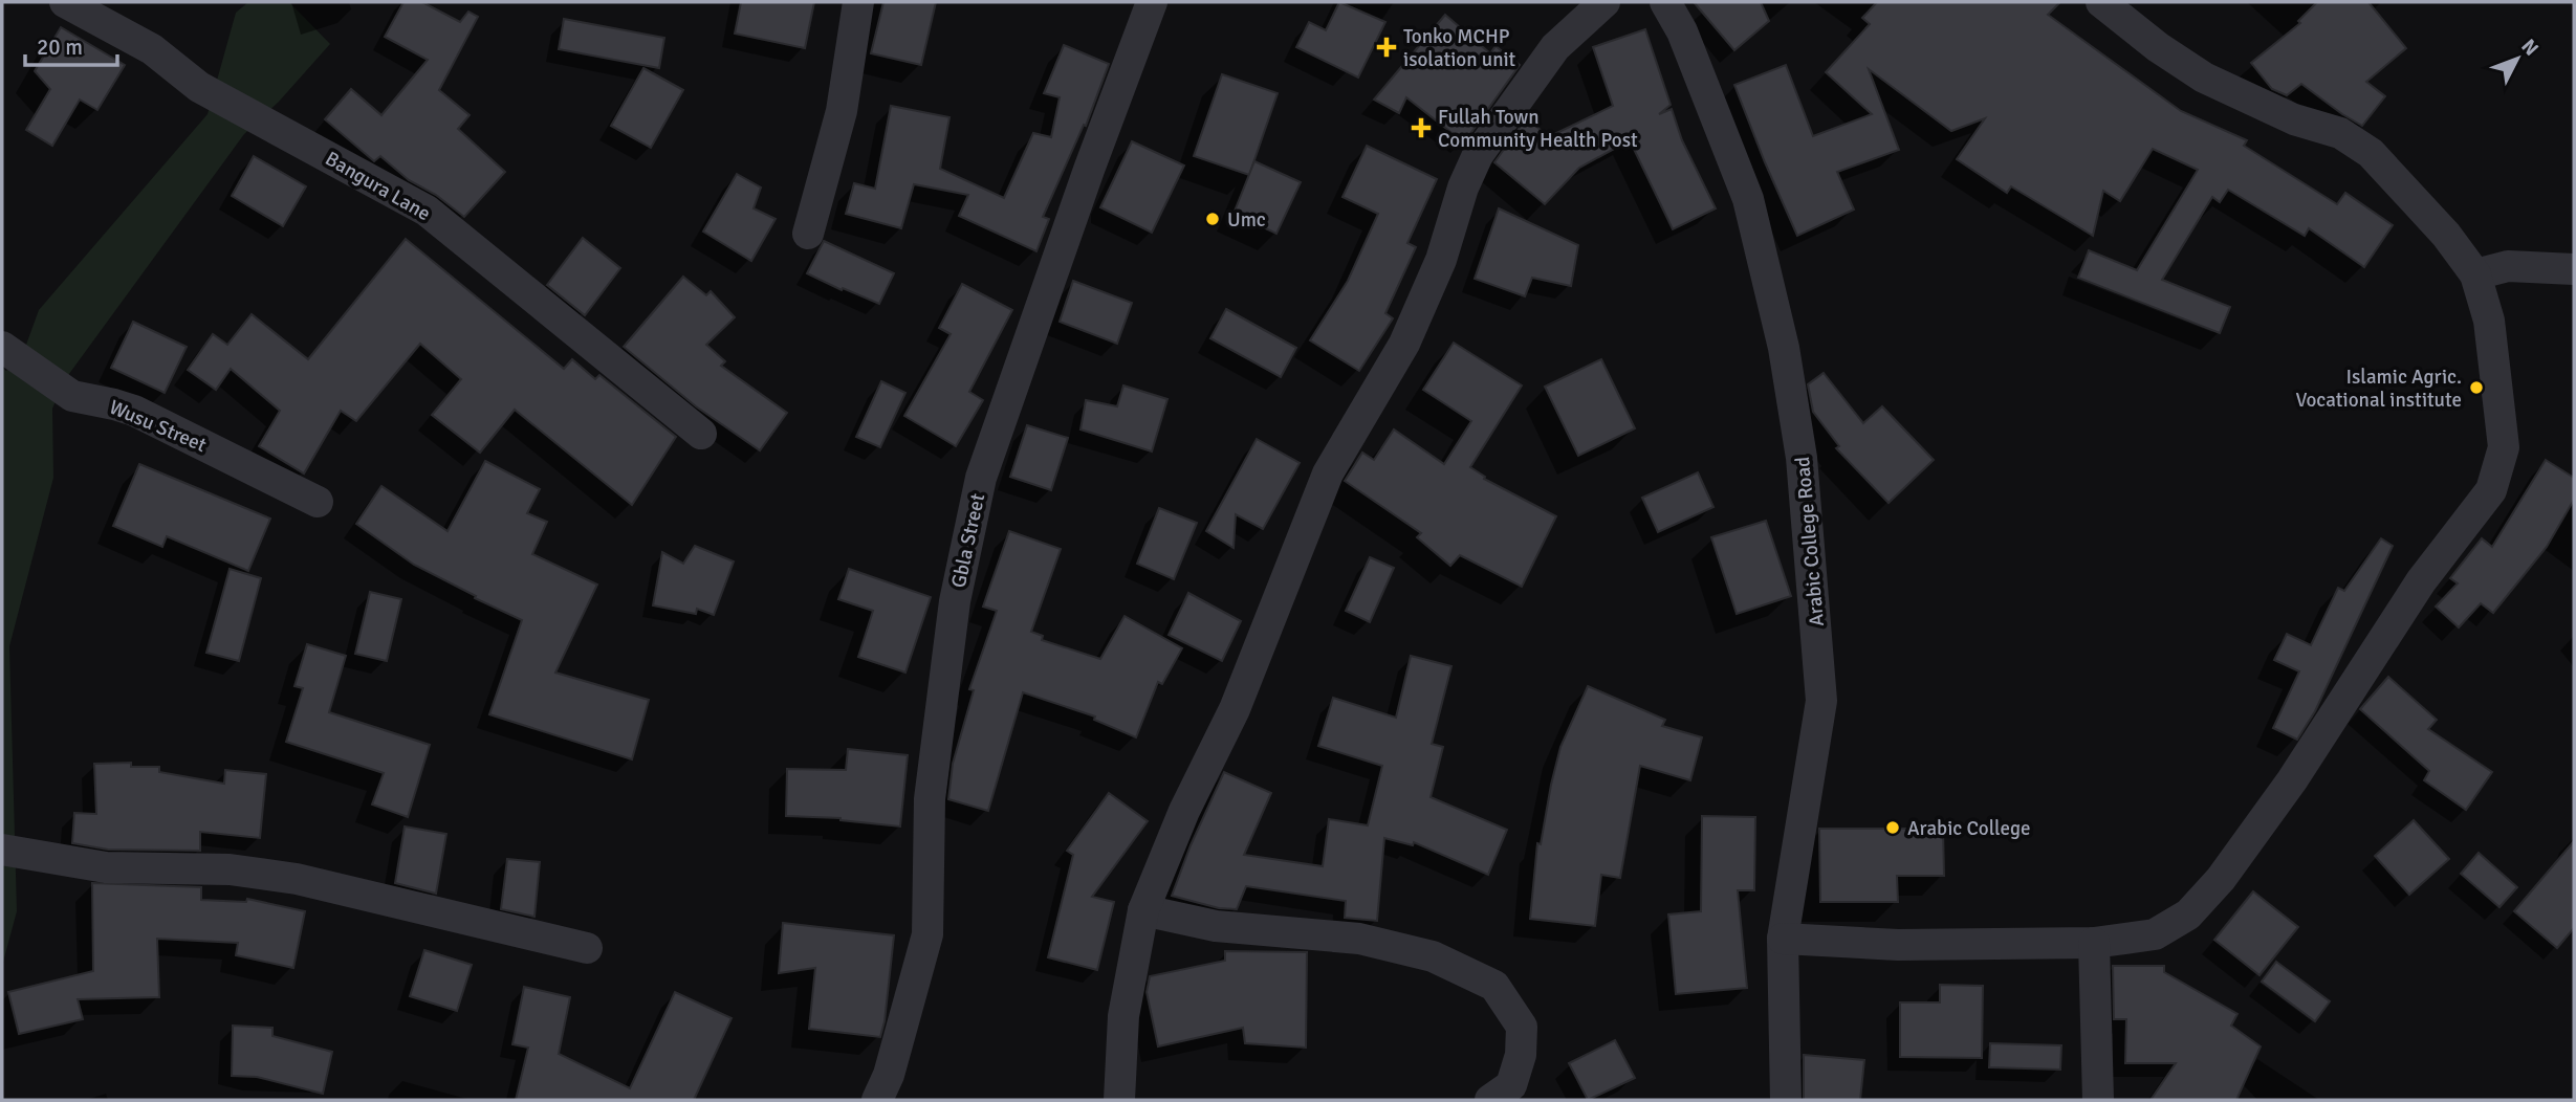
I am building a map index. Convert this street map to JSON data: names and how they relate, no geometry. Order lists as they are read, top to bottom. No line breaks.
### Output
{"streets":{"street":["Bangura Lane","Wusu Street","Gbla Street","Arabic College Road"]},"places":{"health":["Tonko MCHP isolation unit","Fullah Town Community Health Post"],"other":["Umc","Islamic Agric. Vocational institute","Arabic College"]},"scale_bar":"20 m","north":"top right"}
